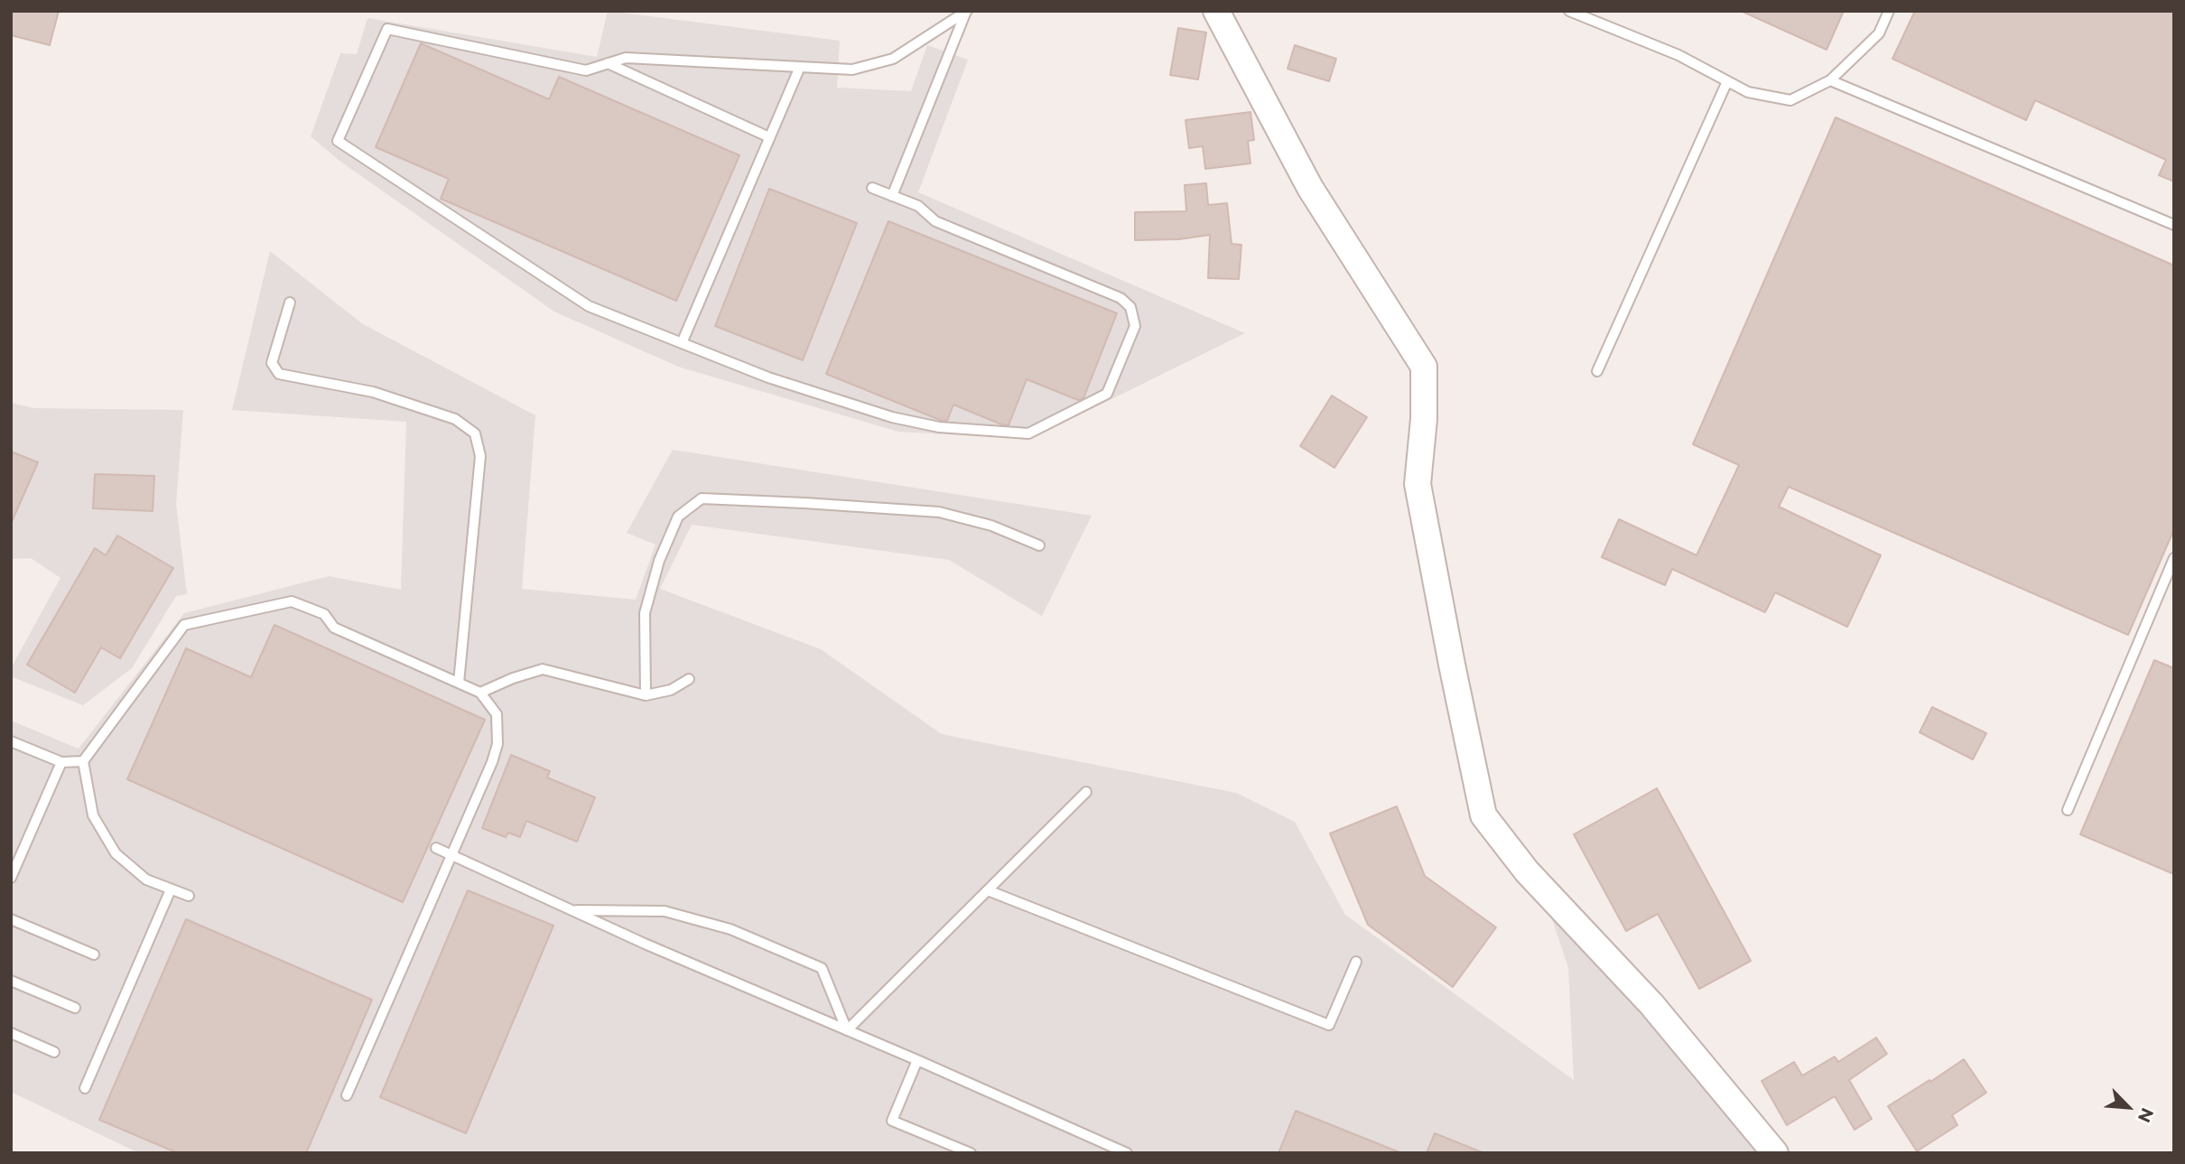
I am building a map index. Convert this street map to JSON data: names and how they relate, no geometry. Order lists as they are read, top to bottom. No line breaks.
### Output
{"north":"bottom right"}
